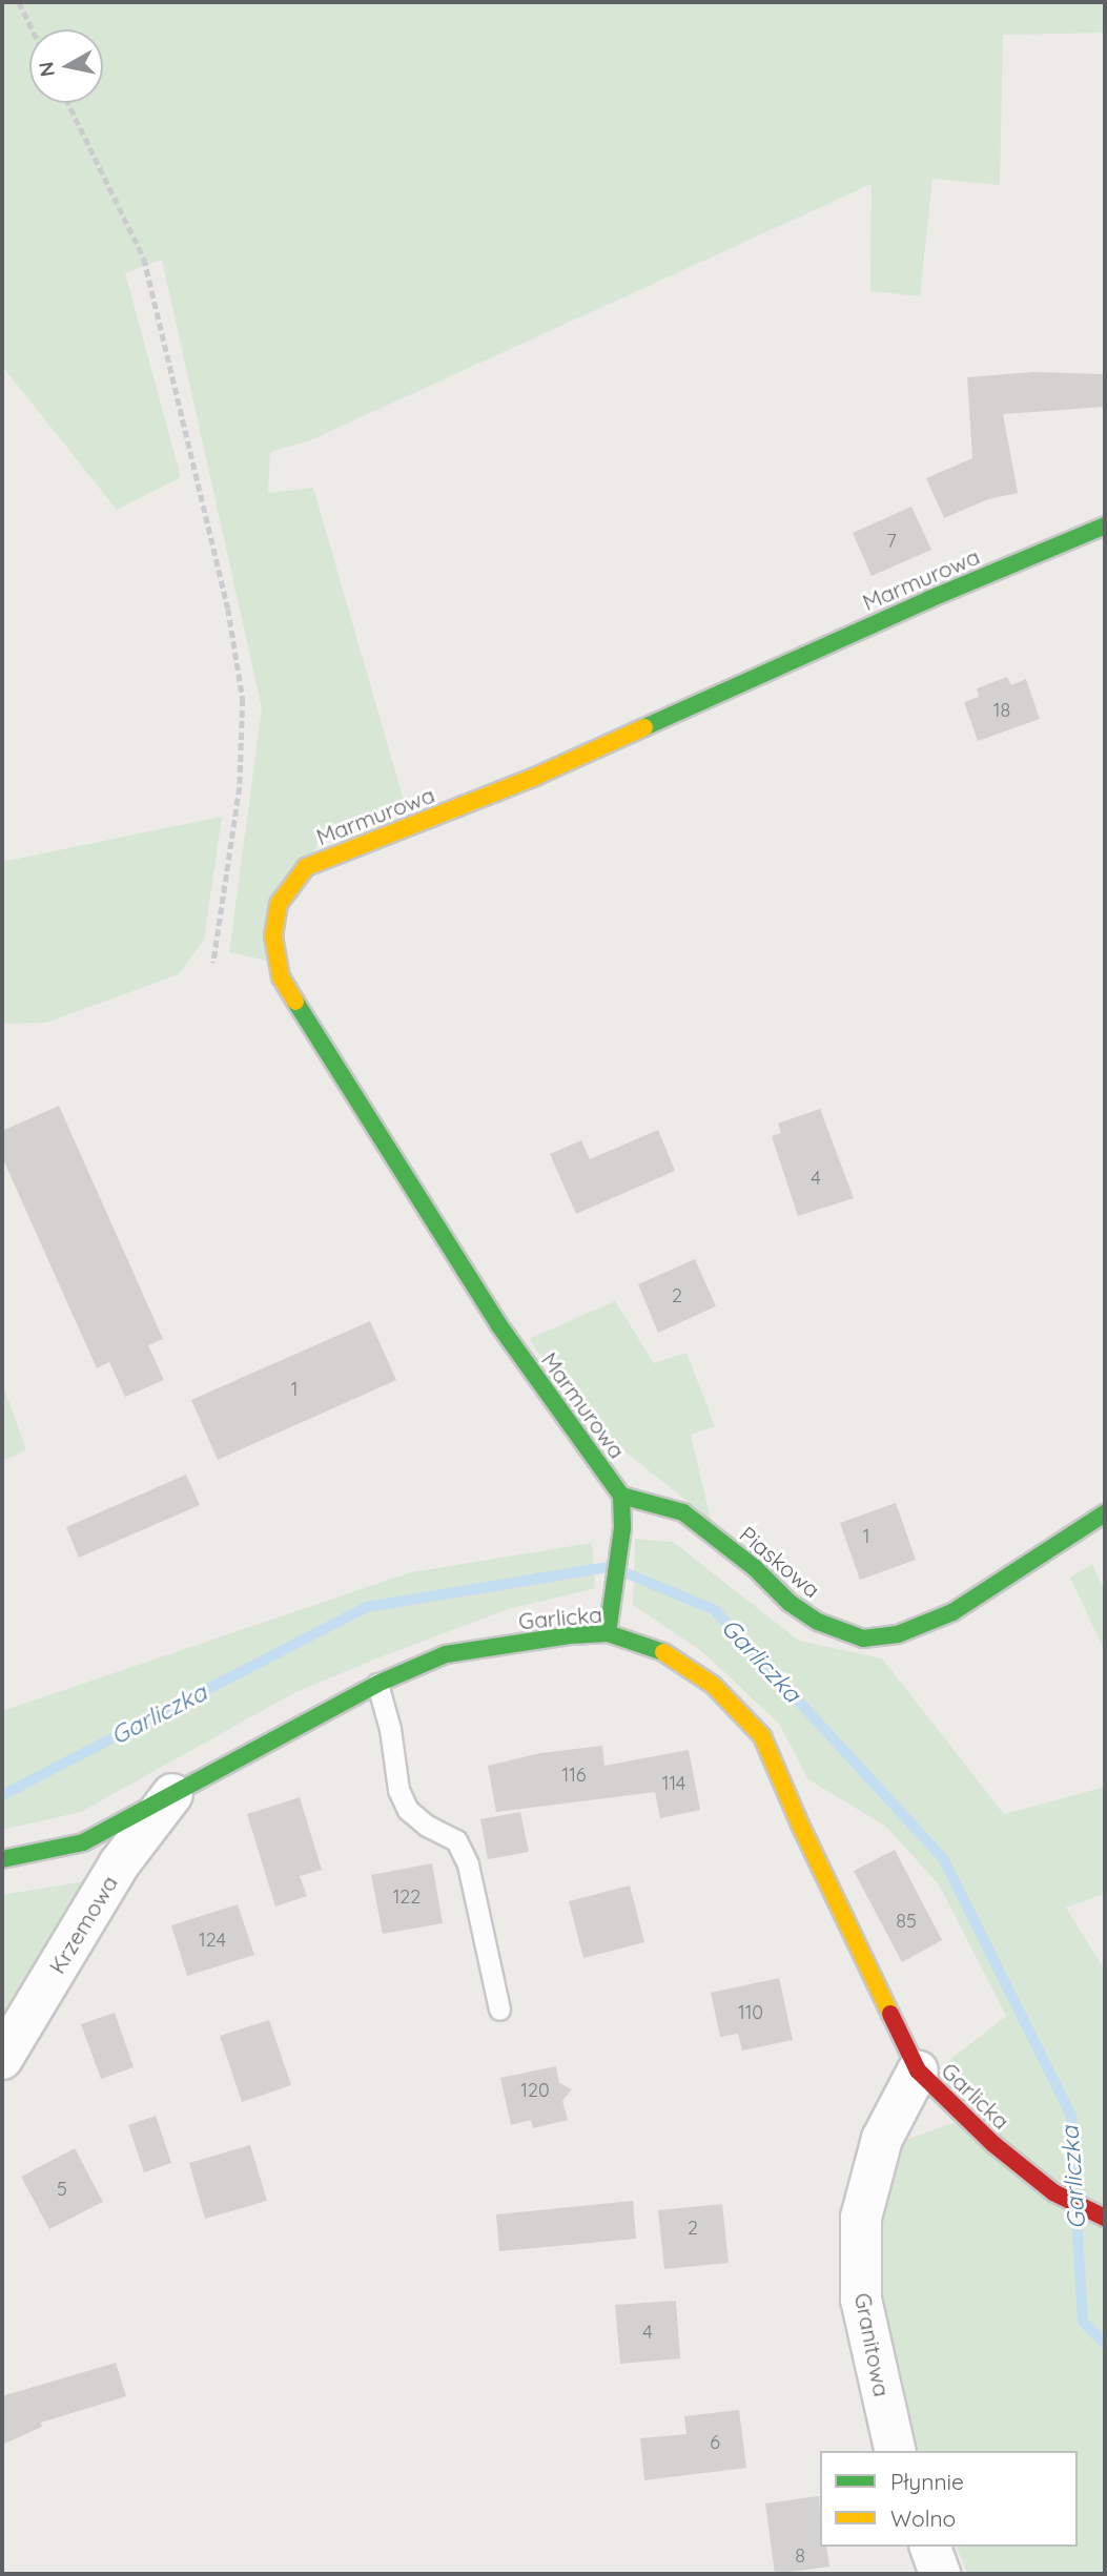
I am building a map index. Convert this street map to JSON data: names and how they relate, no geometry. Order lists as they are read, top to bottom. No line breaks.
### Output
{"streets":{"street":["Marmurowa","Piaskowa","Garlicka","Krzemowa","Granitowa"]},"crossings":[["Marmurowa","Piaskowa"],["Garlicka","Krzemowa"],["Garlicka","Granitowa"]],"water":["Garliczka"],"house_numbers":["7","18","4","2","1","1","116","114","122","85","124","110","120","5","2","4","6","8"],"legend":["Płynnie","Wolno"],"north":"left"}
